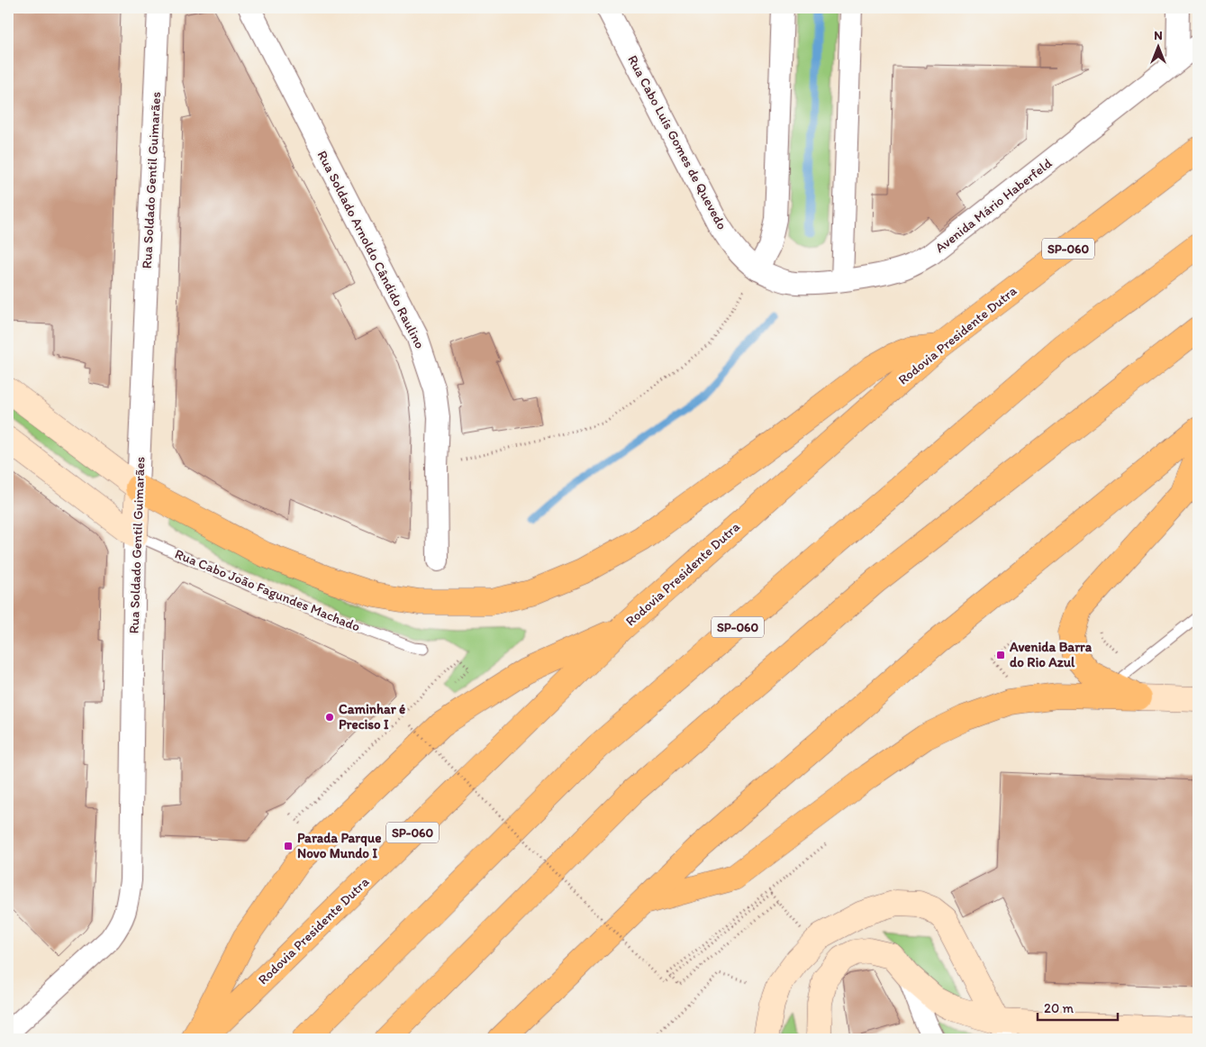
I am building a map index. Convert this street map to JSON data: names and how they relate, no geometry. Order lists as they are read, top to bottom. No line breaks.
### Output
{"streets":{"highway":["SP-060","Rodovia Presidente Dutra"],"main road":["Rua Soldado Gentil Guimarães","Rua Cabo João Fagundes Machado"],"street":["Rua Cabo Luís Gomes de Quevedo","Avenida Mário Haberfeld","Rua Soldado Arnoldo Cândido Raulino"]},"crossings":[["Rua Cabo Luís Gomes de Quevedo","Avenida Mário Haberfeld"],["Rua Soldado Gentil Guimarães","Rua Cabo João Fagundes Machado"]],"places":{"transit":["Avenida Barra do Rio Azul","Parada Parque Novo Mundo I"],"other":["Caminhar é Preciso I"]},"scale_bar":"20 m","north":"top"}
